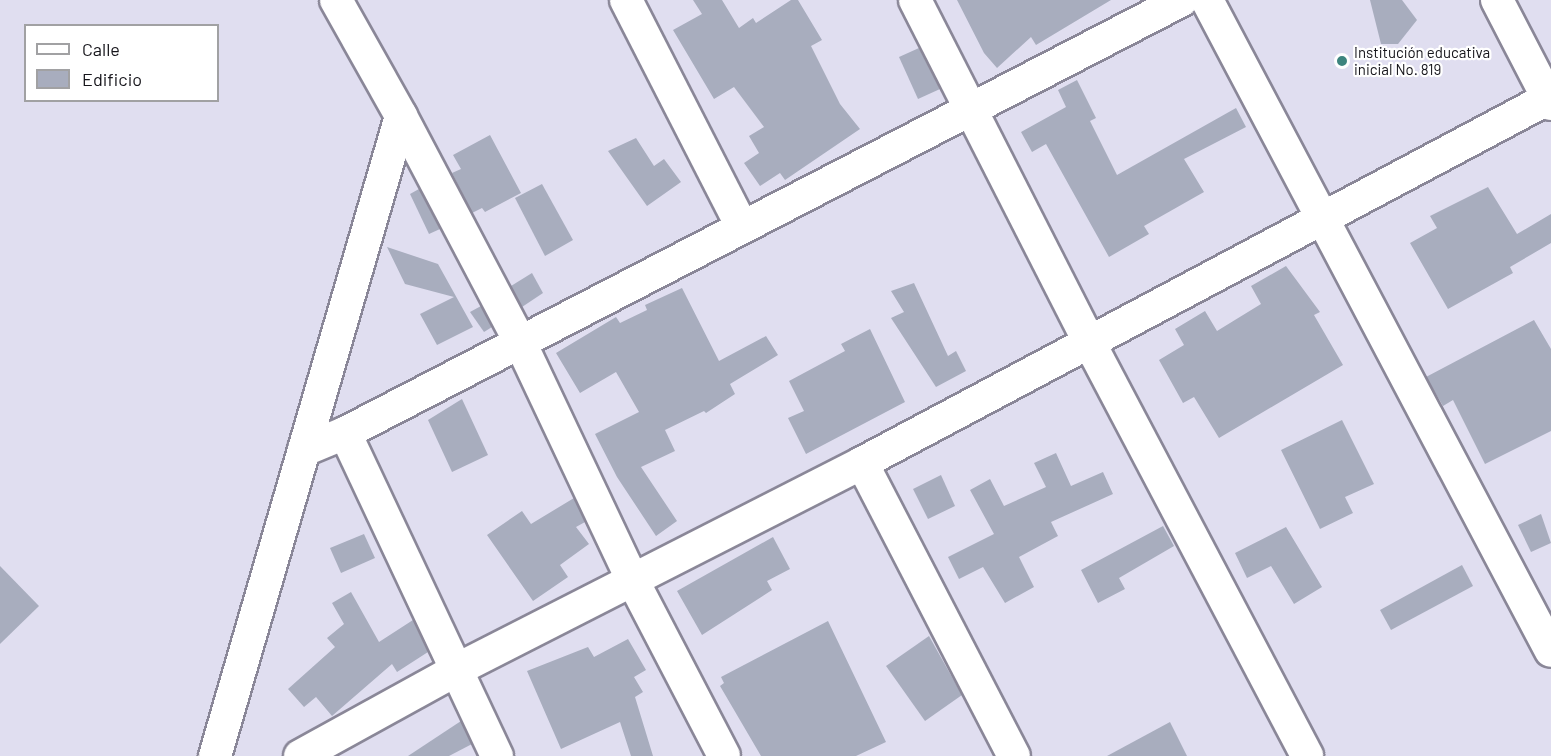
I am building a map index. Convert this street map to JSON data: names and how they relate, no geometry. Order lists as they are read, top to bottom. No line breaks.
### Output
{"places":["Institución educativa inicial No. 819"],"legend":["Calle","Edificio"]}
